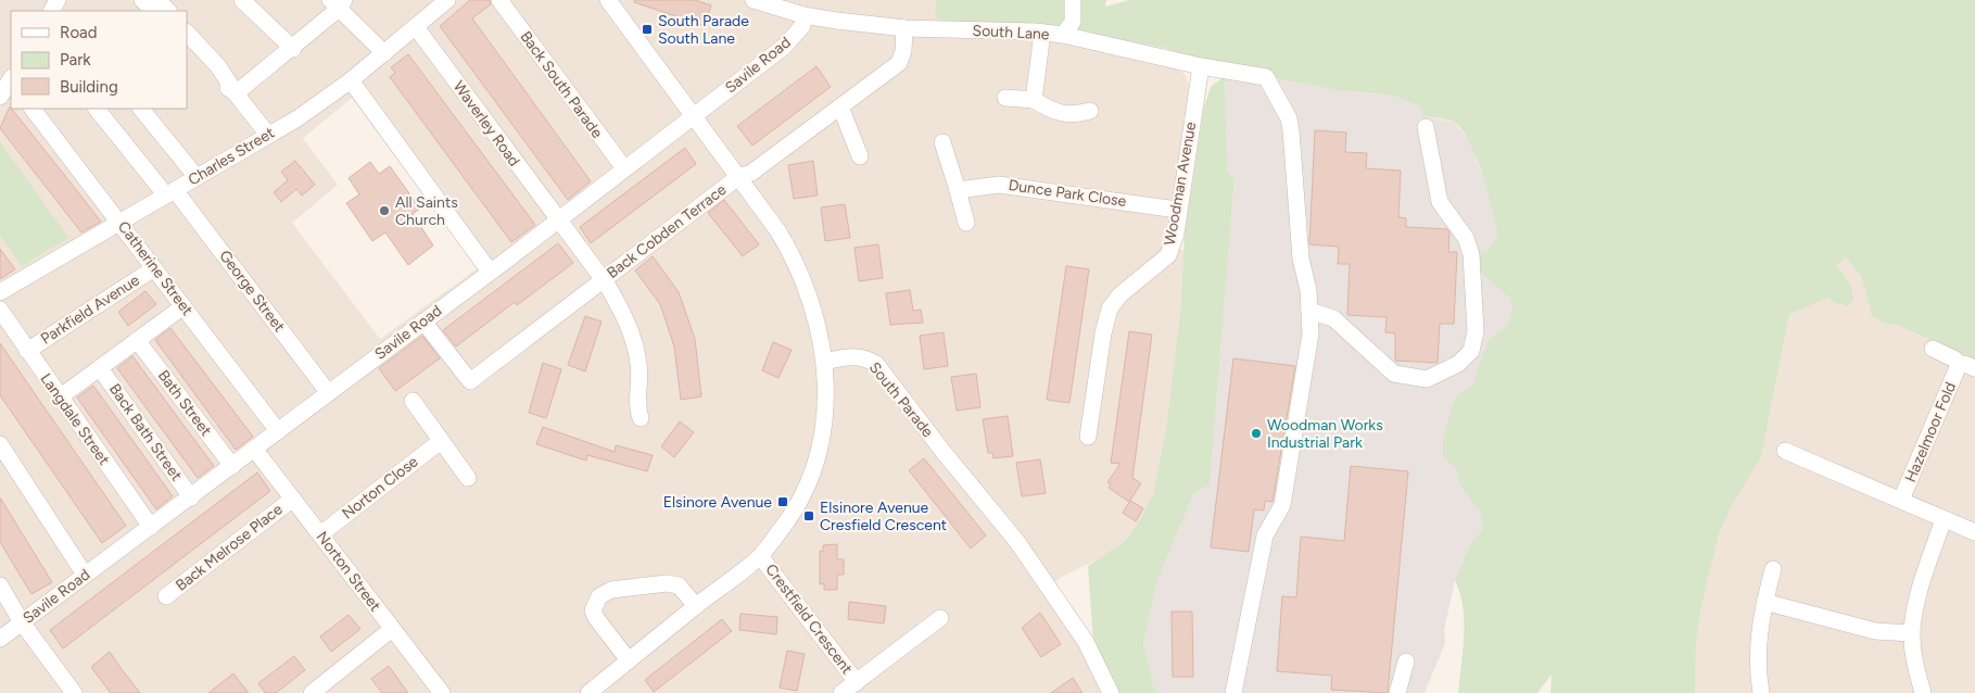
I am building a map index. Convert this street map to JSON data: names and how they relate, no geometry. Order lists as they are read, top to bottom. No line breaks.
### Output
{"streets":{"street":["South Lane","Savile Road","Back South Parade","Waverley Road","Charles Street","Woodman Avenue","Dunce Park Close","Back Cobden Terrace","Catherine Street","George Street","Parkfield Avenue","South Parade","Bath Street","Langdale Street","Back Bath Street","Hazelmoor Fold","Norton Close","Back Melrose Place","Norton Street","Crestfield Crescent"]},"crossings":[["South Lane","Savile Road"],["South Lane","Woodman Avenue"],["South Lane","Back Cobden Terrace"],["Savile Road","Back South Parade"],["Savile Road","Waverley Road"],["Savile Road","Back Cobden Terrace"],["Savile Road","Catherine Street"],["Savile Road","George Street"],["Savile Road","Bath Street"],["Savile Road","Langdale Street"],["Savile Road","Back Bath Street"],["Savile Road","Norton Street"],["Waverley Road","Charles Street"],["Waverley Road","Back Cobden Terrace"],["Charles Street","Catherine Street"],["Charles Street","George Street"],["Woodman Avenue","Dunce Park Close"],["Catherine Street","Parkfield Avenue"],["Parkfield Avenue","Langdale Street"],["Norton Close","Norton Street"],["Back Melrose Place","Norton Street"]],"places":{"transit":["South Parade South Lane","Elsinore Avenue","Elsinore Avenue Cresfield Crescent"],"other":["All Saints Church","Woodman Works Industrial Park"]},"legend":["Road","Park","Building"]}
